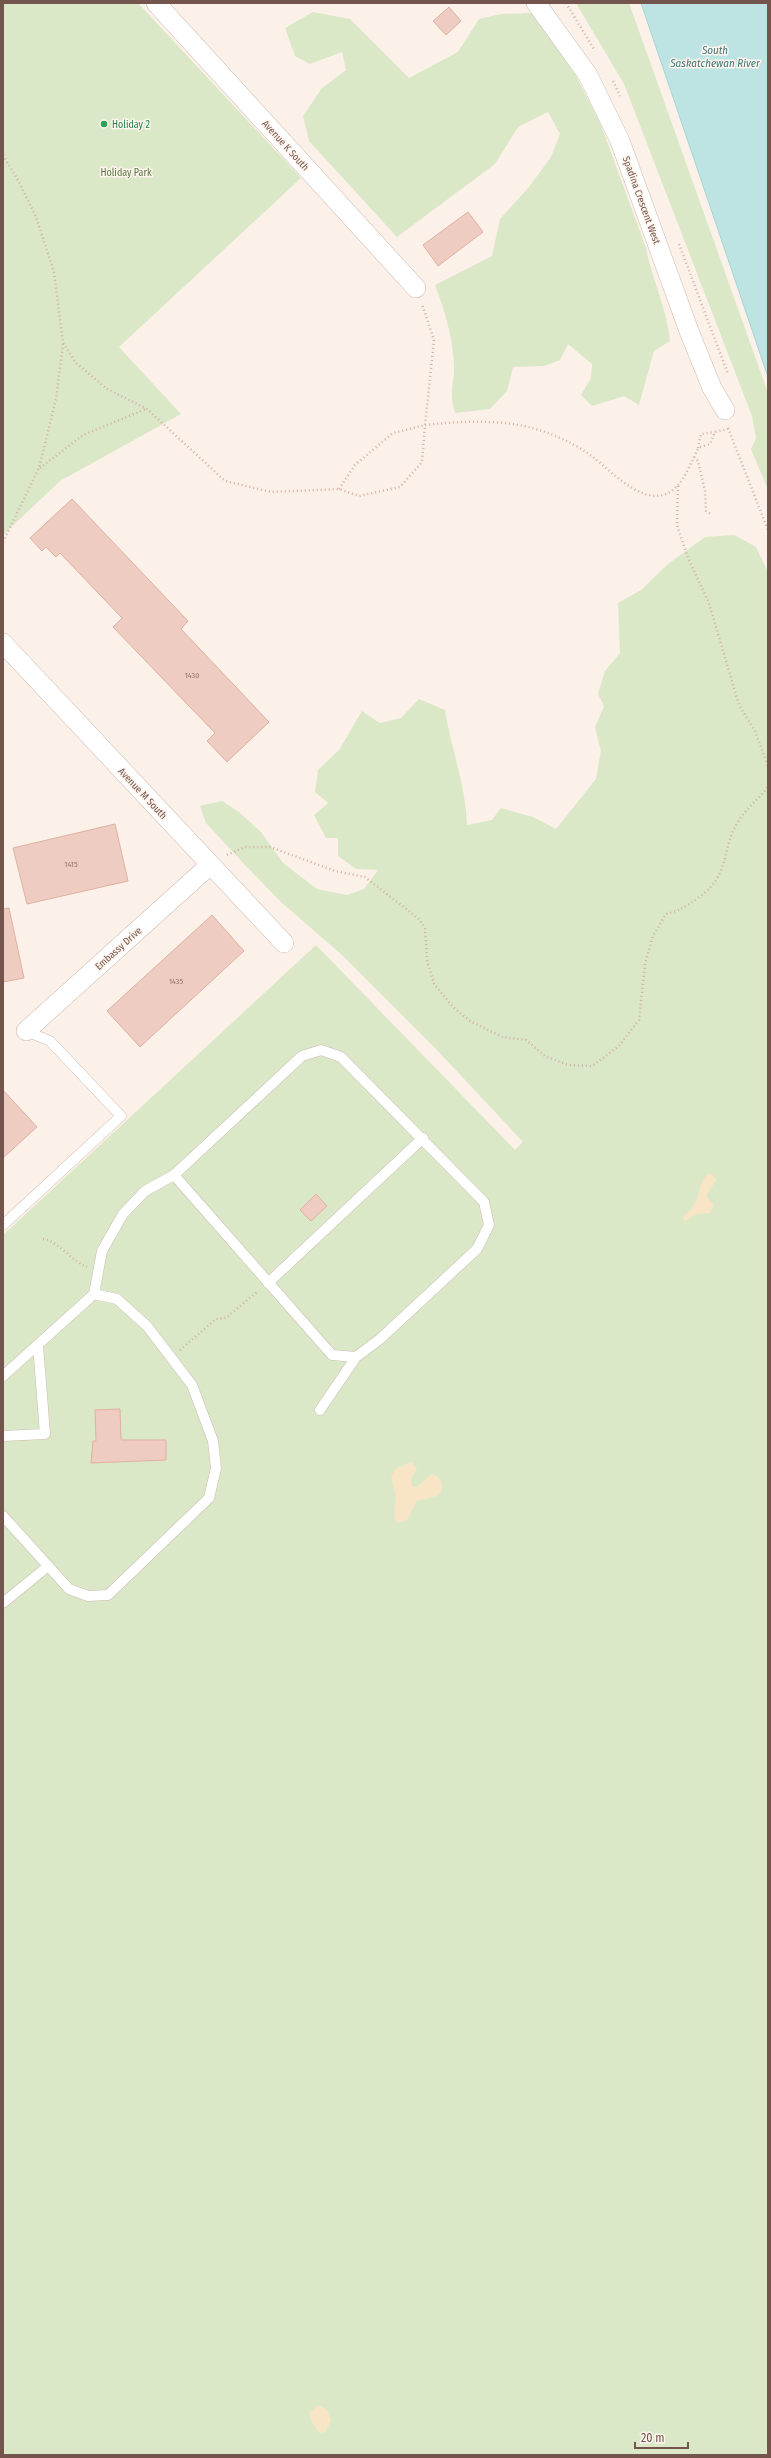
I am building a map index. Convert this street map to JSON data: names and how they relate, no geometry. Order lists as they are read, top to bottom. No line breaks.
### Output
{"streets":{"street":["Avenue K South","Spadina Crescent West","Avenue M South","Embassy Drive"]},"crossings":[["Avenue M South","Embassy Drive"]],"water":["South Saskatchewan River"],"parks":["Holiday Park"],"places":["Holiday 2"],"house_numbers":["1430","1415","1435"],"scale_bar":"20 m"}
